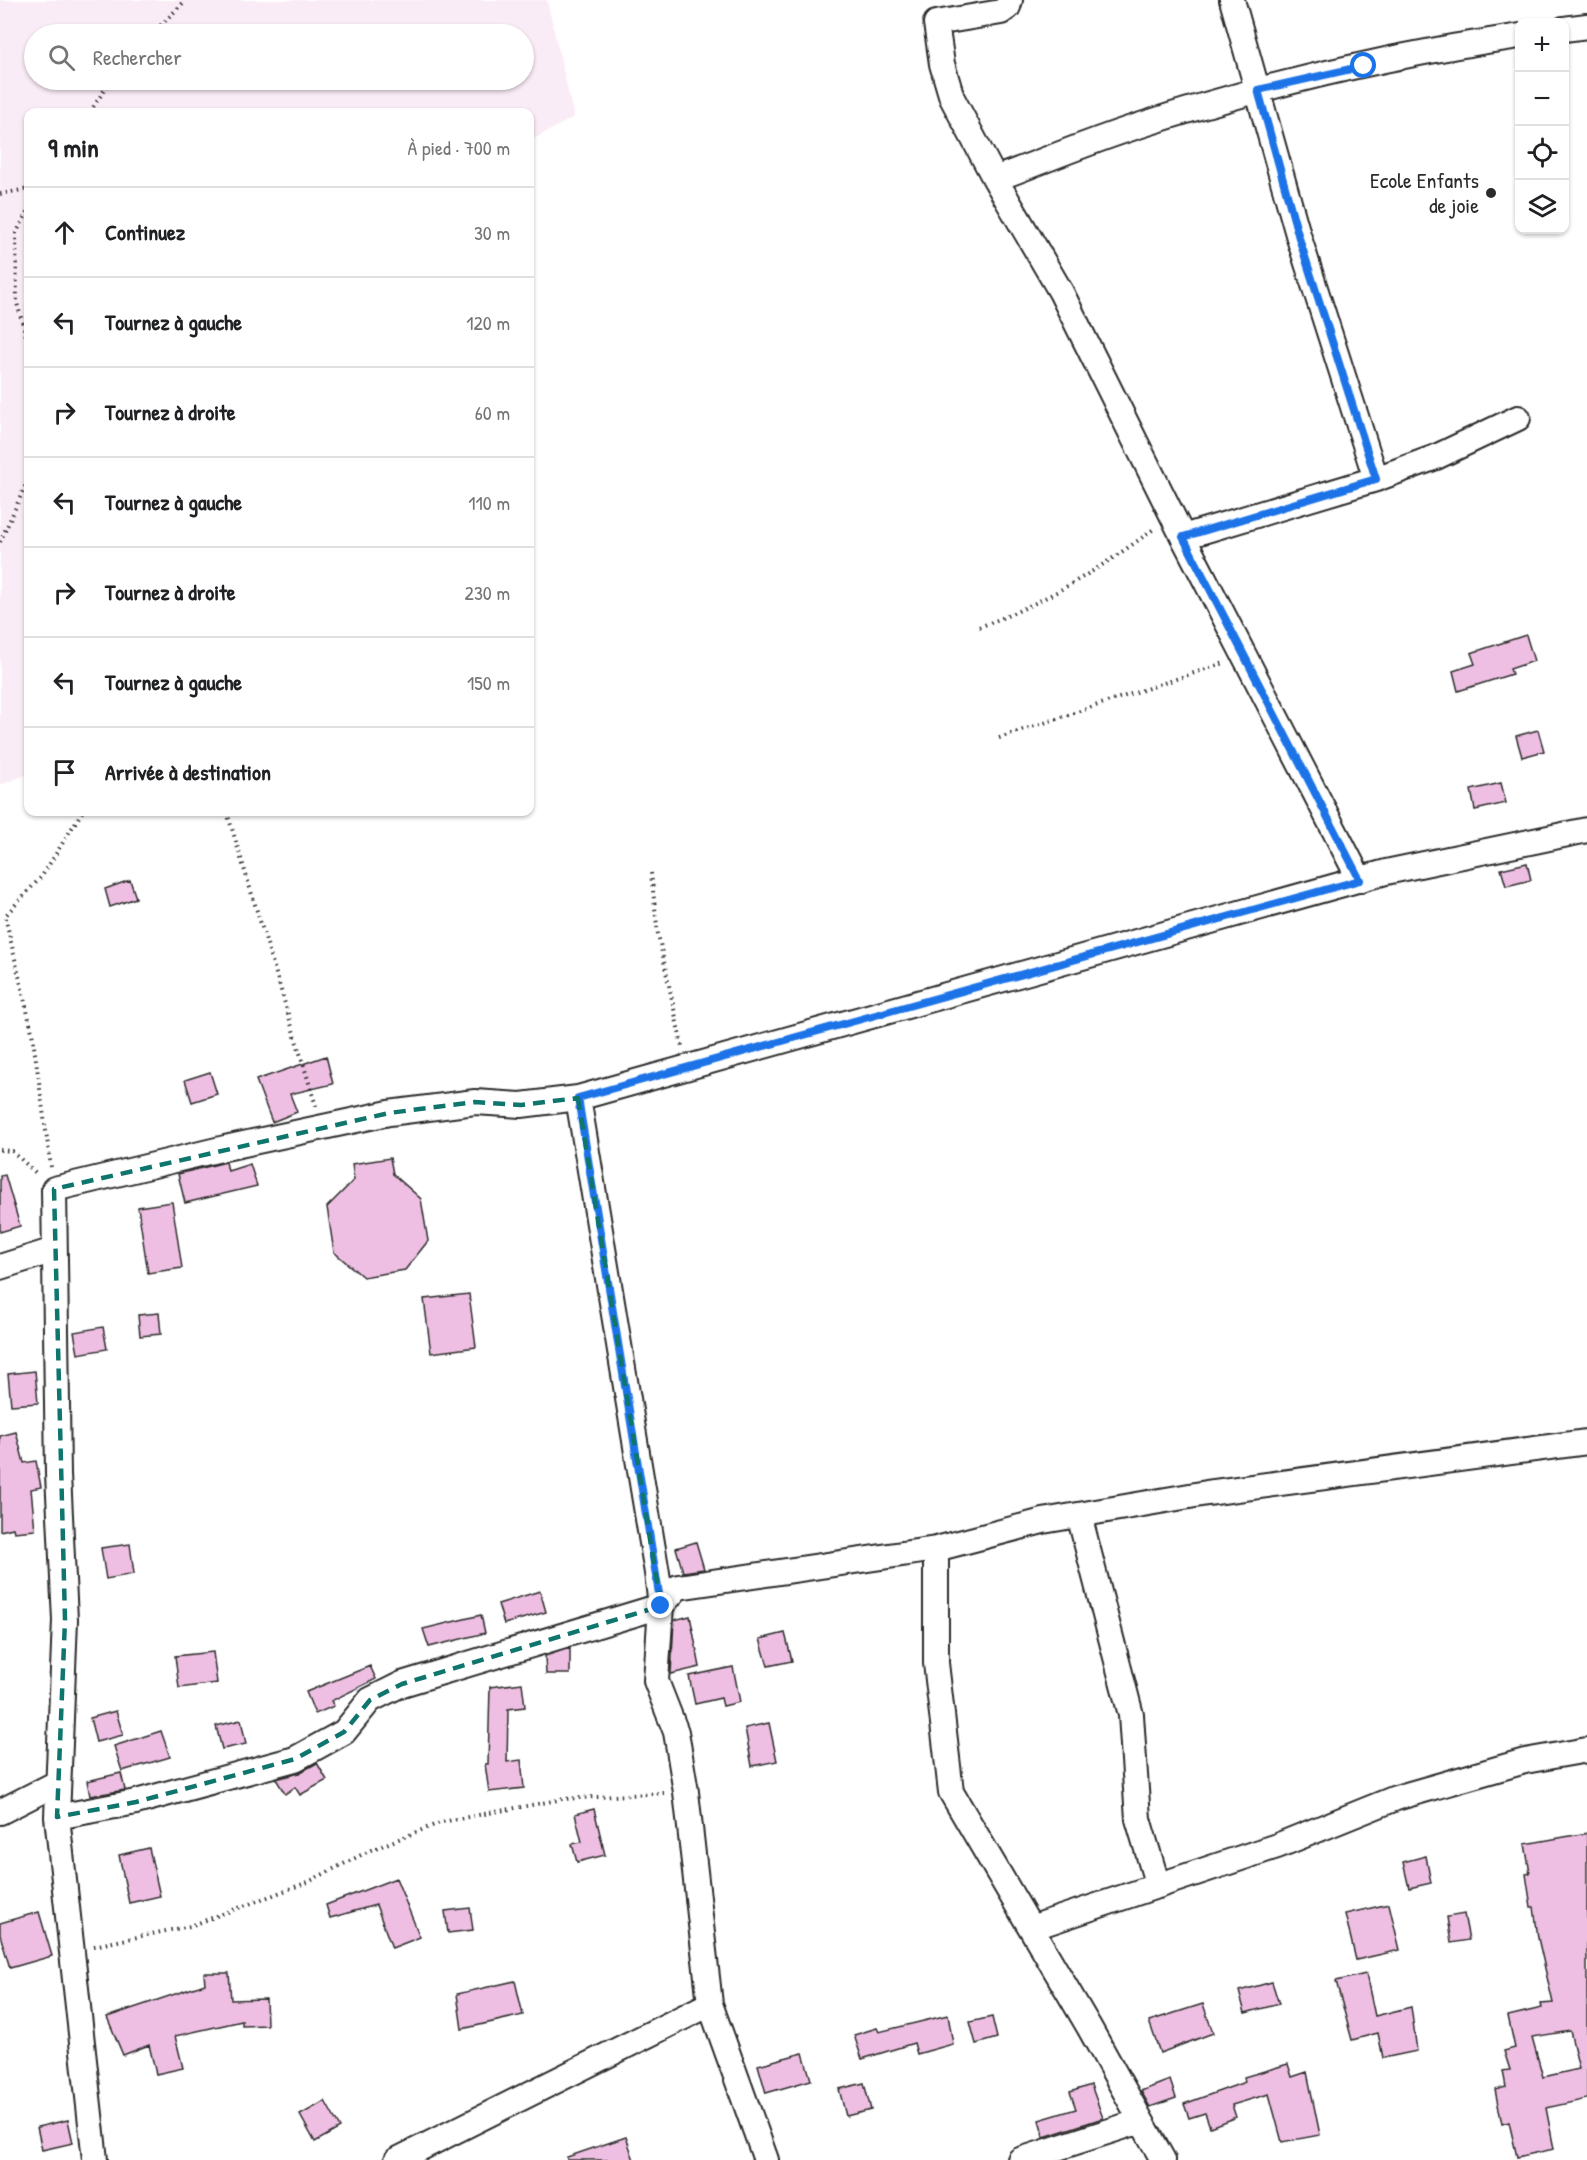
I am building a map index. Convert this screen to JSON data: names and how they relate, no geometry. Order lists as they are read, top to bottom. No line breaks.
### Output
{"places":["Ecole Enfants de joie"],"page":{"map_buttons":["+","−"],"search":"Rechercher","heading":["9 min","À pied · 700 m"],"list":[["Continuez","30 m"],["Tournez à gauche","120 m"],["Tournez à droite","60 m"],["Tournez à gauche","110 m"],["Tournez à droite","230 m"],["Tournez à gauche","150 m"],"Arrivée à destination"]}}
